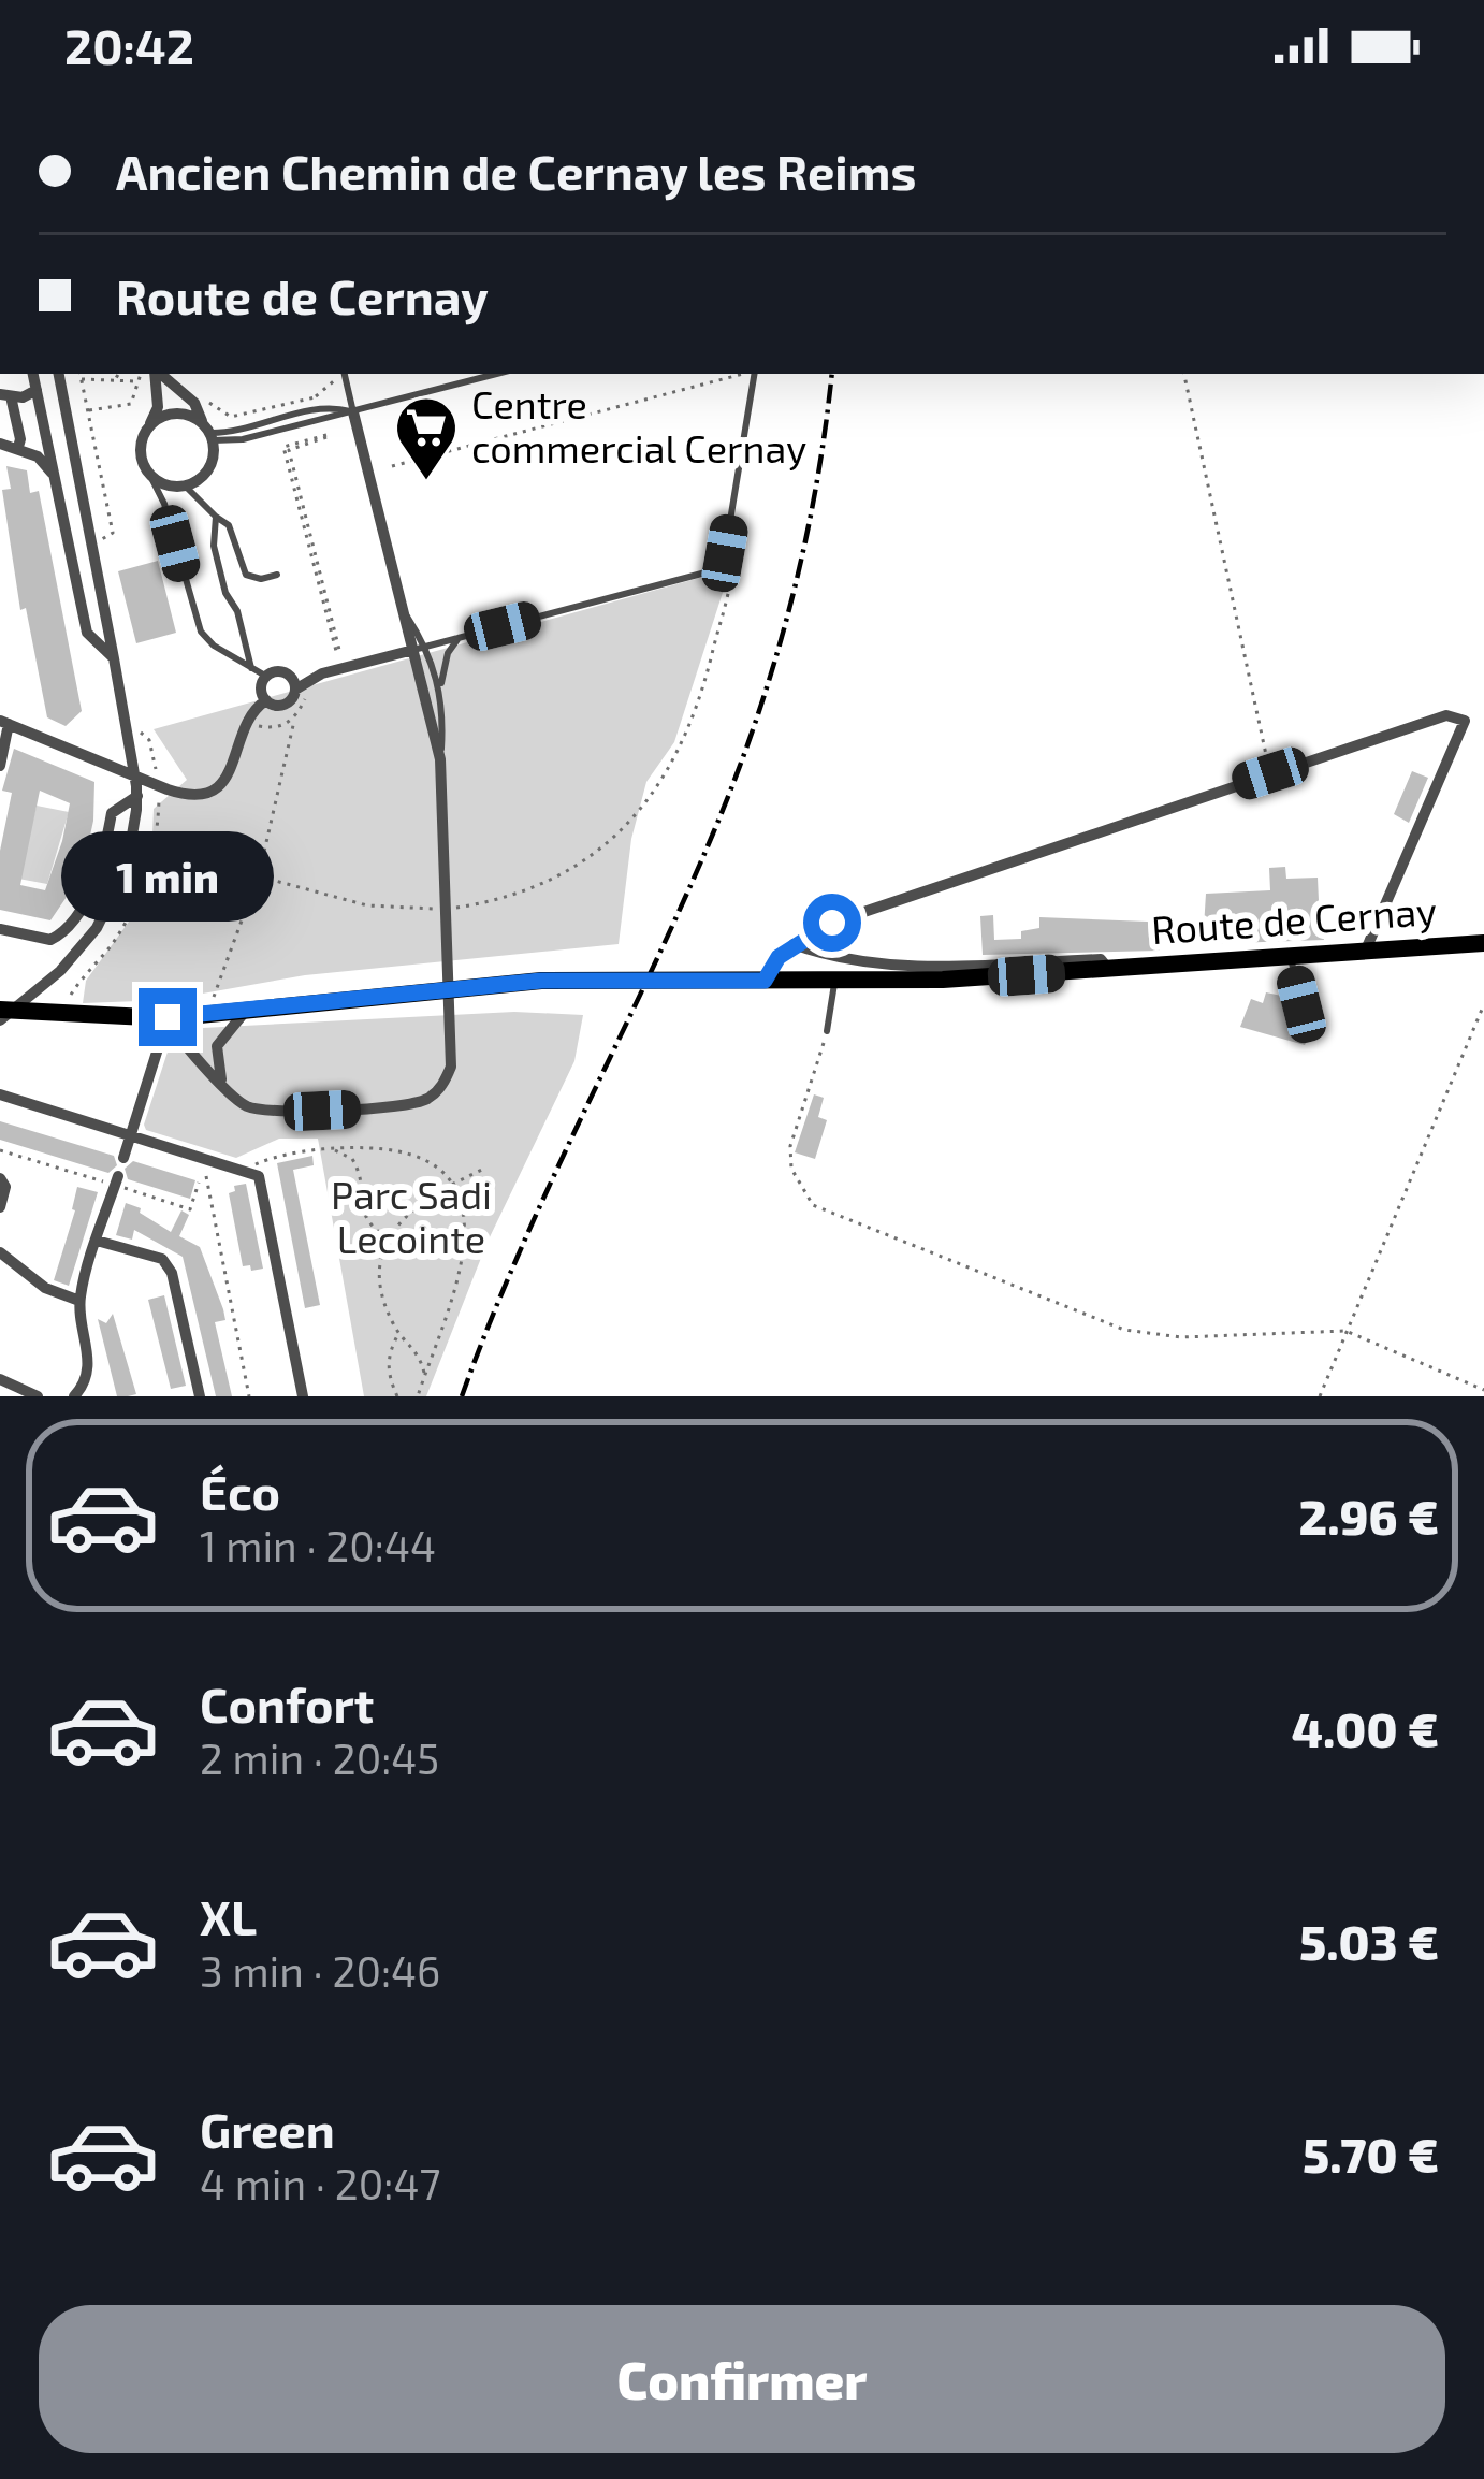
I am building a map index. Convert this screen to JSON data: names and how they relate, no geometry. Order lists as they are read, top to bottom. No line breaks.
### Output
{"streets":{"main road":["Route de Cernay"]},"parks":["Parc Sadi Lecointe"],"places":{"supermarket":["Centre commercial Cernay"]},"page":{"status":"20:42","banner":["Ancien Chemin de Cernay les Reims","Route de Cernay"],"bubble":"1 min","list":[{"name":"Éco","note":"1 min · 20:44","value":"2.96 €"},{"name":"Confort","note":"2 min · 20:45","value":"4.00 €"},{"name":"XL","note":"3 min · 20:46","value":"5.03 €"},{"name":"Green","note":"4 min · 20:47","value":"5.70 €"}],"buttons":"Confirmer"}}
